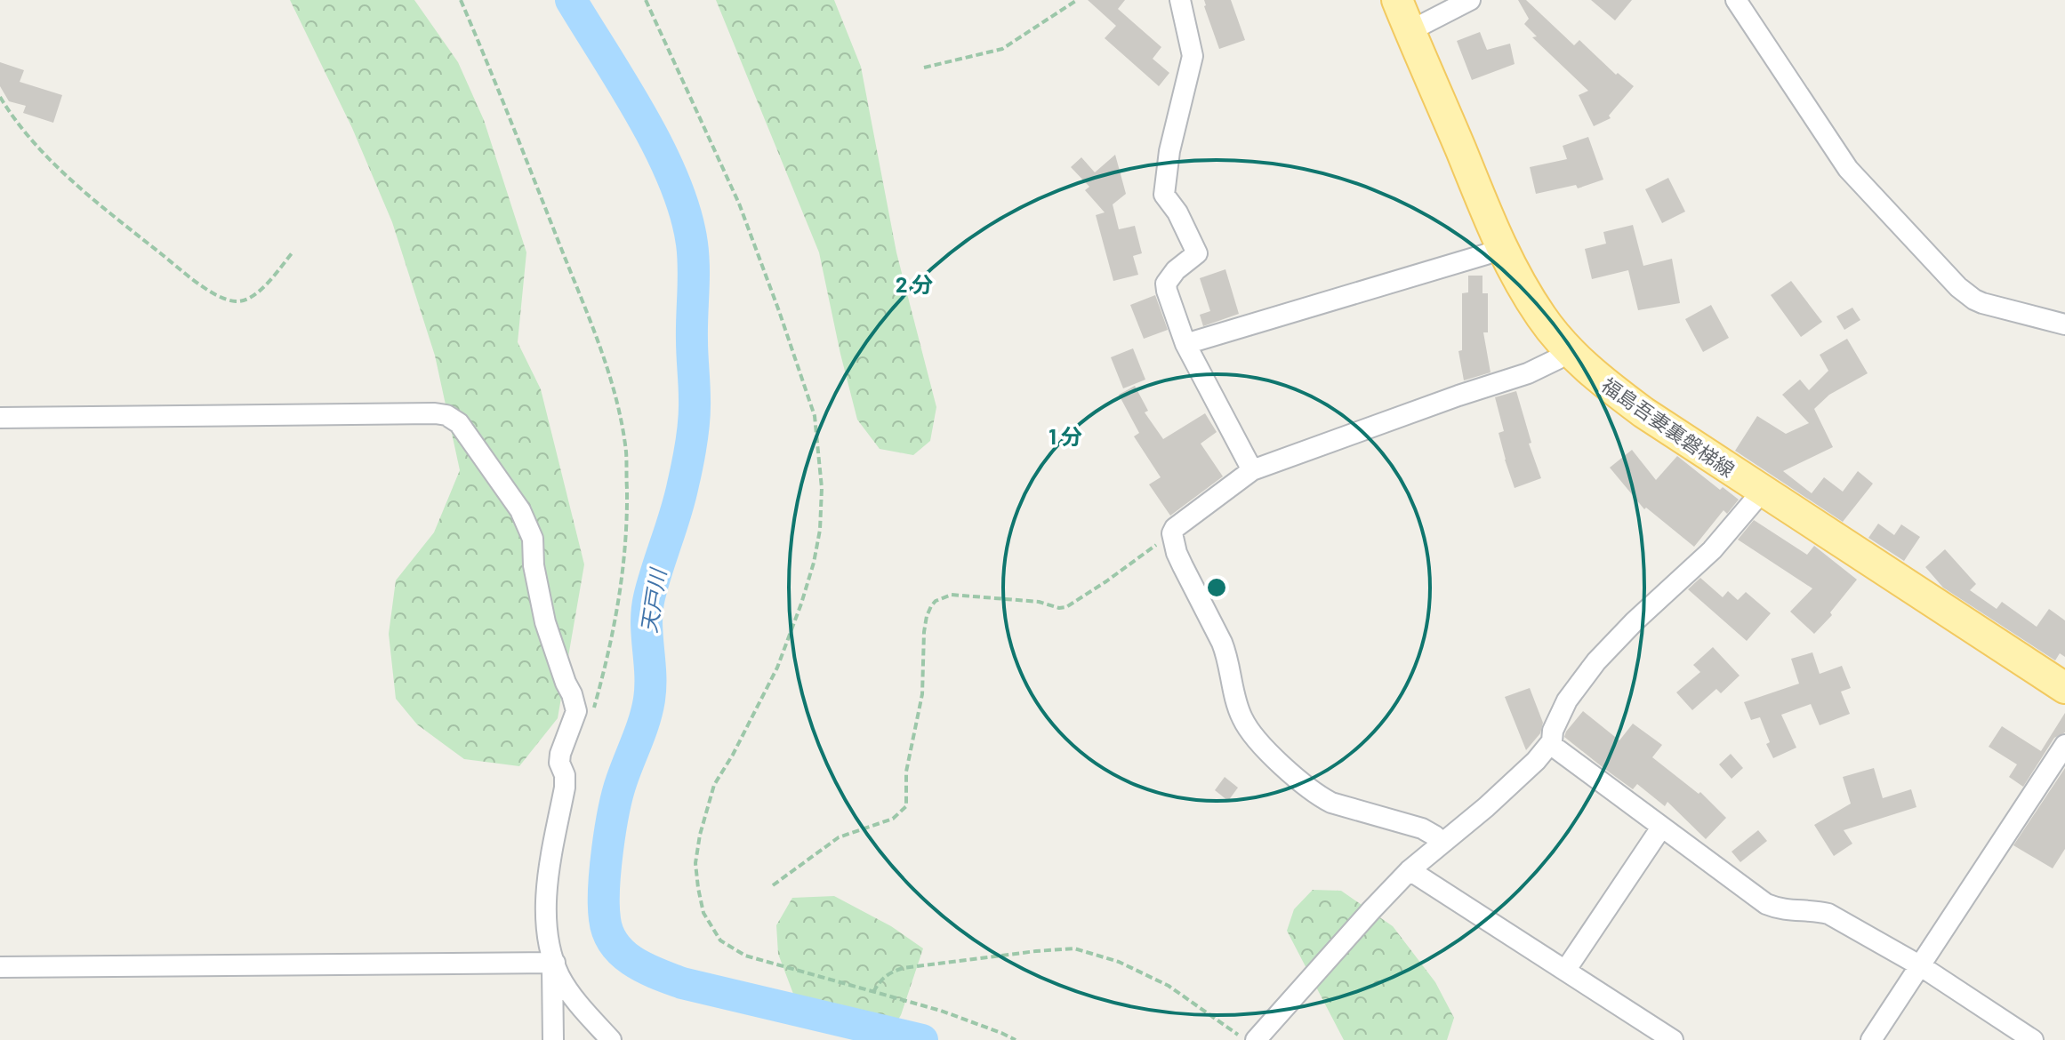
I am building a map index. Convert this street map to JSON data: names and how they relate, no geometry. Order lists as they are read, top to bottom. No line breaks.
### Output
{"streets":{"main road":["福島吾妻裏磐梯線"]},"water":["天戸川"],"rings":["2 分","1 分"]}
